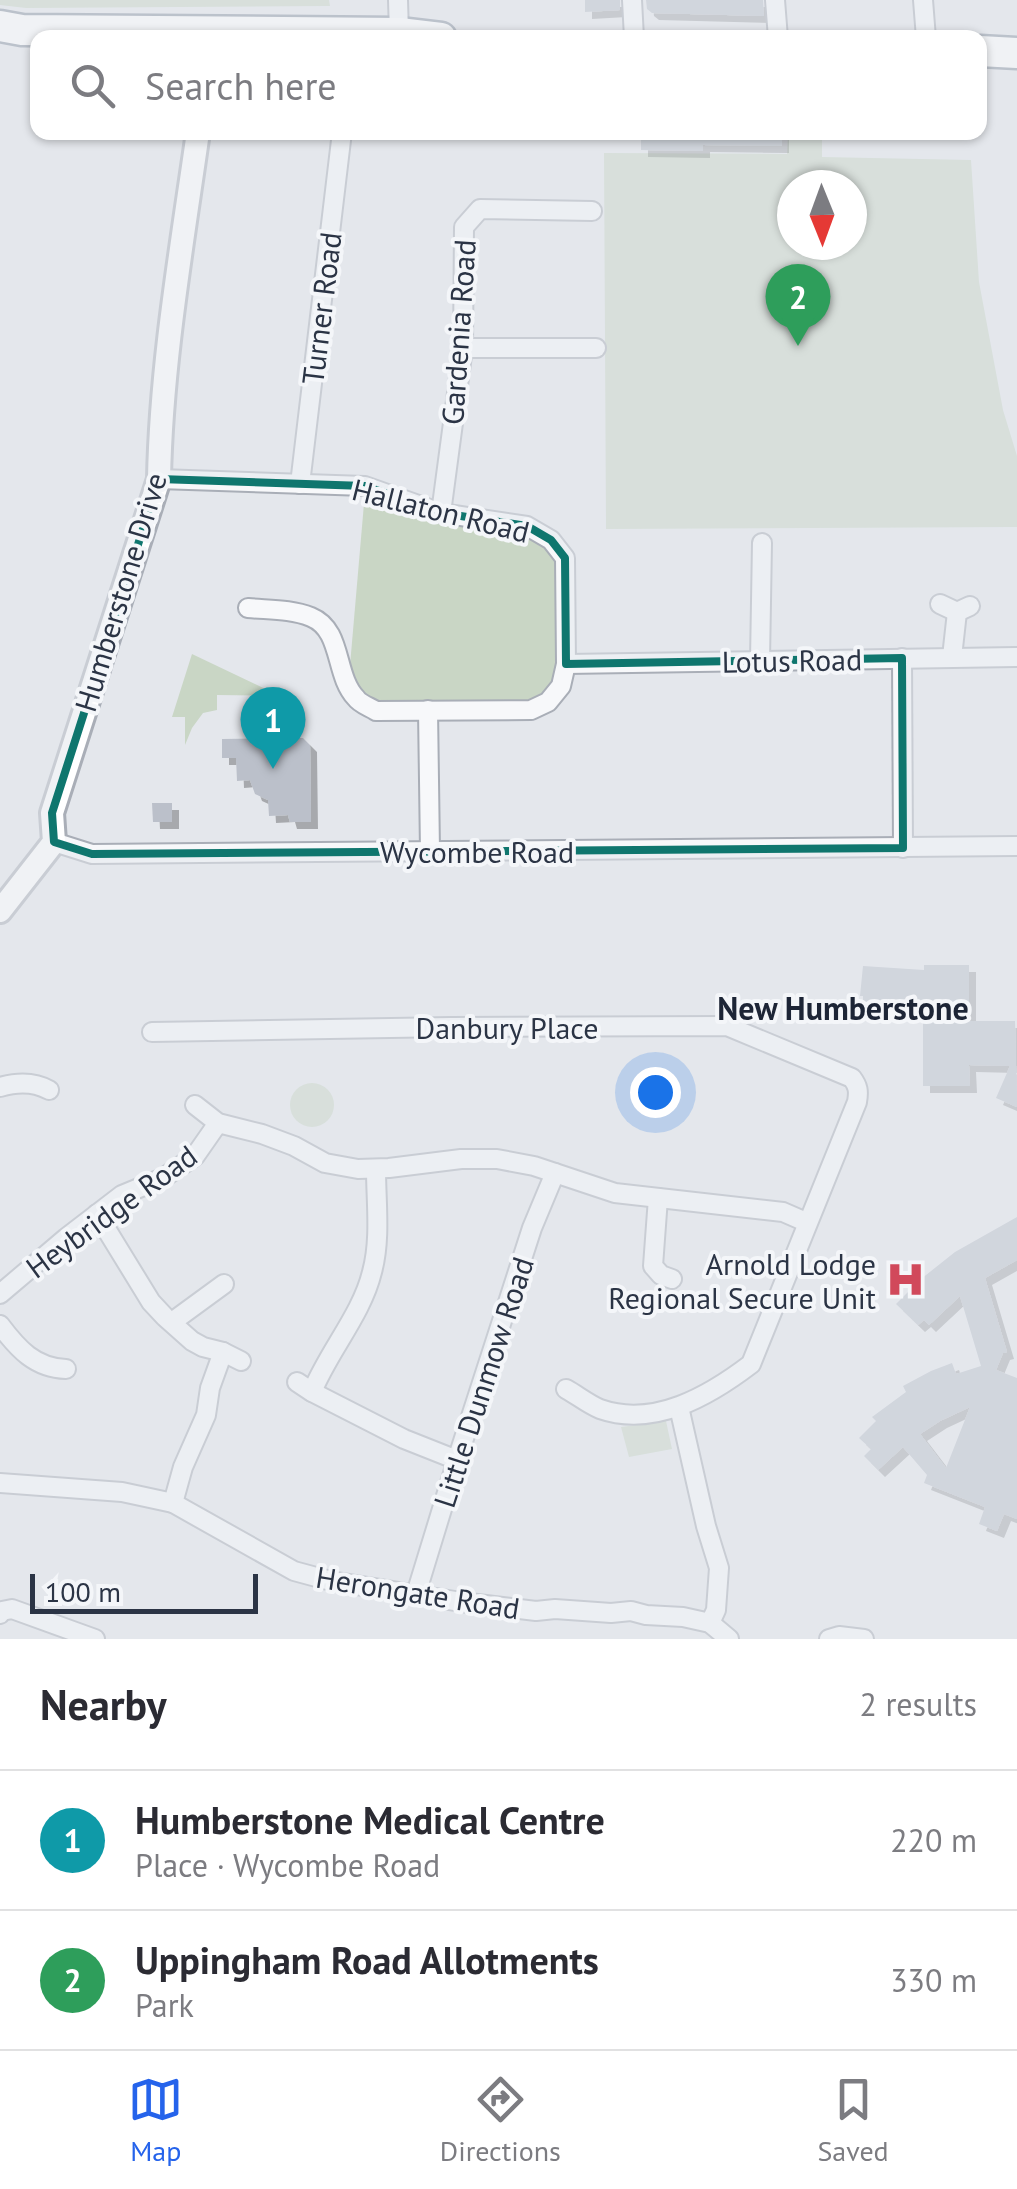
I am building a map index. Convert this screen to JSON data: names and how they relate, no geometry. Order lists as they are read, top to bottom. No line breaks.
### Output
{"streets":{"street":["Turner Road","Gardenia Road","Hallaton Road","Humberstone Drive","Lotus Road","Wycombe Road","Danbury Place","Heybridge Road","Little Dunmow Road","Herongate Road"]},"crossings":[["Turner Road","Hallaton Road"],["Gardenia Road","Hallaton Road"],["Hallaton Road","Humberstone Drive"],["Hallaton Road","Lotus Road"],["Humberstone Drive","Wycombe Road"],["Danbury Place","Heybridge Road"],["Heybridge Road","Little Dunmow Road"],["Little Dunmow Road","Herongate Road"]],"districts":["New Humberstone"],"places":{"hospital":["Arnold Lodge Regional Secure Unit"]},"scale_bar":"100 m","north":"bottom","page":{"search":"Search here","pins":["2","1"],"scale":"100 m","heading":["Nearby","2 results"],"list":[{"mark":"1","name":"Humberstone Medical Centre","note":"Place · Wycombe Road","value":"220 m"},{"mark":"2","name":"Uppingham Road Allotments","note":"Park","value":"330 m"}],"nav":["Map","Directions","Saved"]}}
